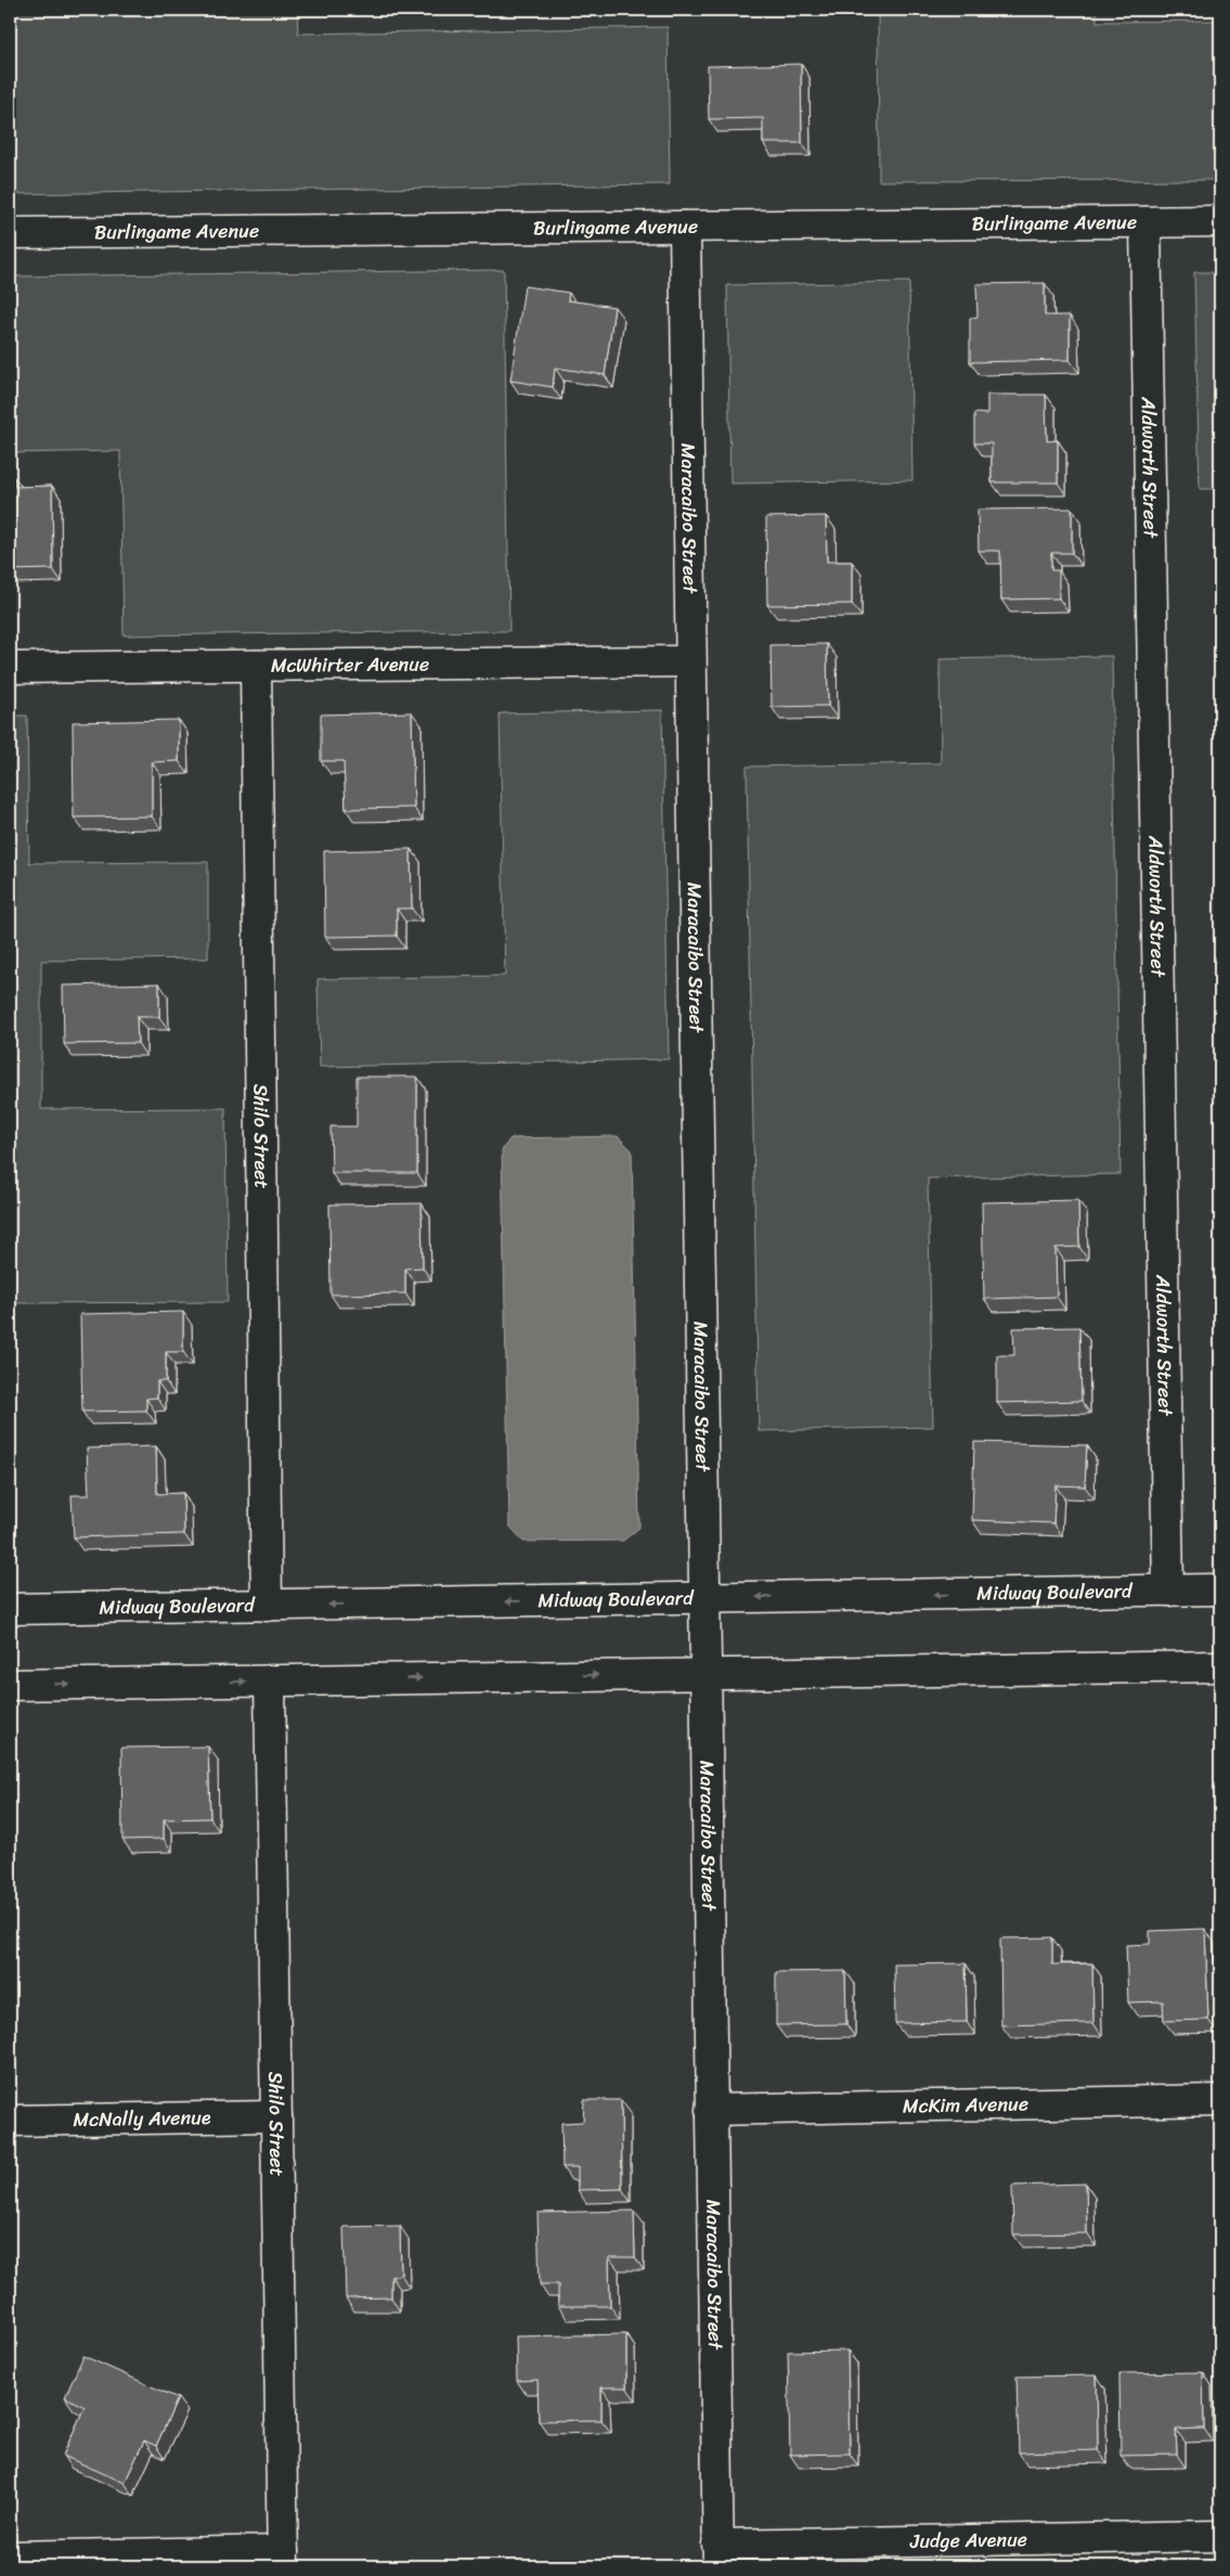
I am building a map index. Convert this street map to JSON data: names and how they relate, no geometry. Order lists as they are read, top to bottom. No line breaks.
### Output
{"streets":{"street":["Burlingame Avenue","Aldworth Street","Maracaibo Street","McWhirter Avenue","Shilo Street","Midway Boulevard","McKim Avenue","McNally Avenue","Judge Avenue"]},"crossings":[["Burlingame Avenue","Aldworth Street"],["Burlingame Avenue","Maracaibo Street"],["Aldworth Street","Midway Boulevard"],["Maracaibo Street","McWhirter Avenue"],["Maracaibo Street","Midway Boulevard"],["Maracaibo Street","McKim Avenue"],["Maracaibo Street","Judge Avenue"],["McWhirter Avenue","Shilo Street"],["Shilo Street","Midway Boulevard"],["Shilo Street","McNally Avenue"]]}
